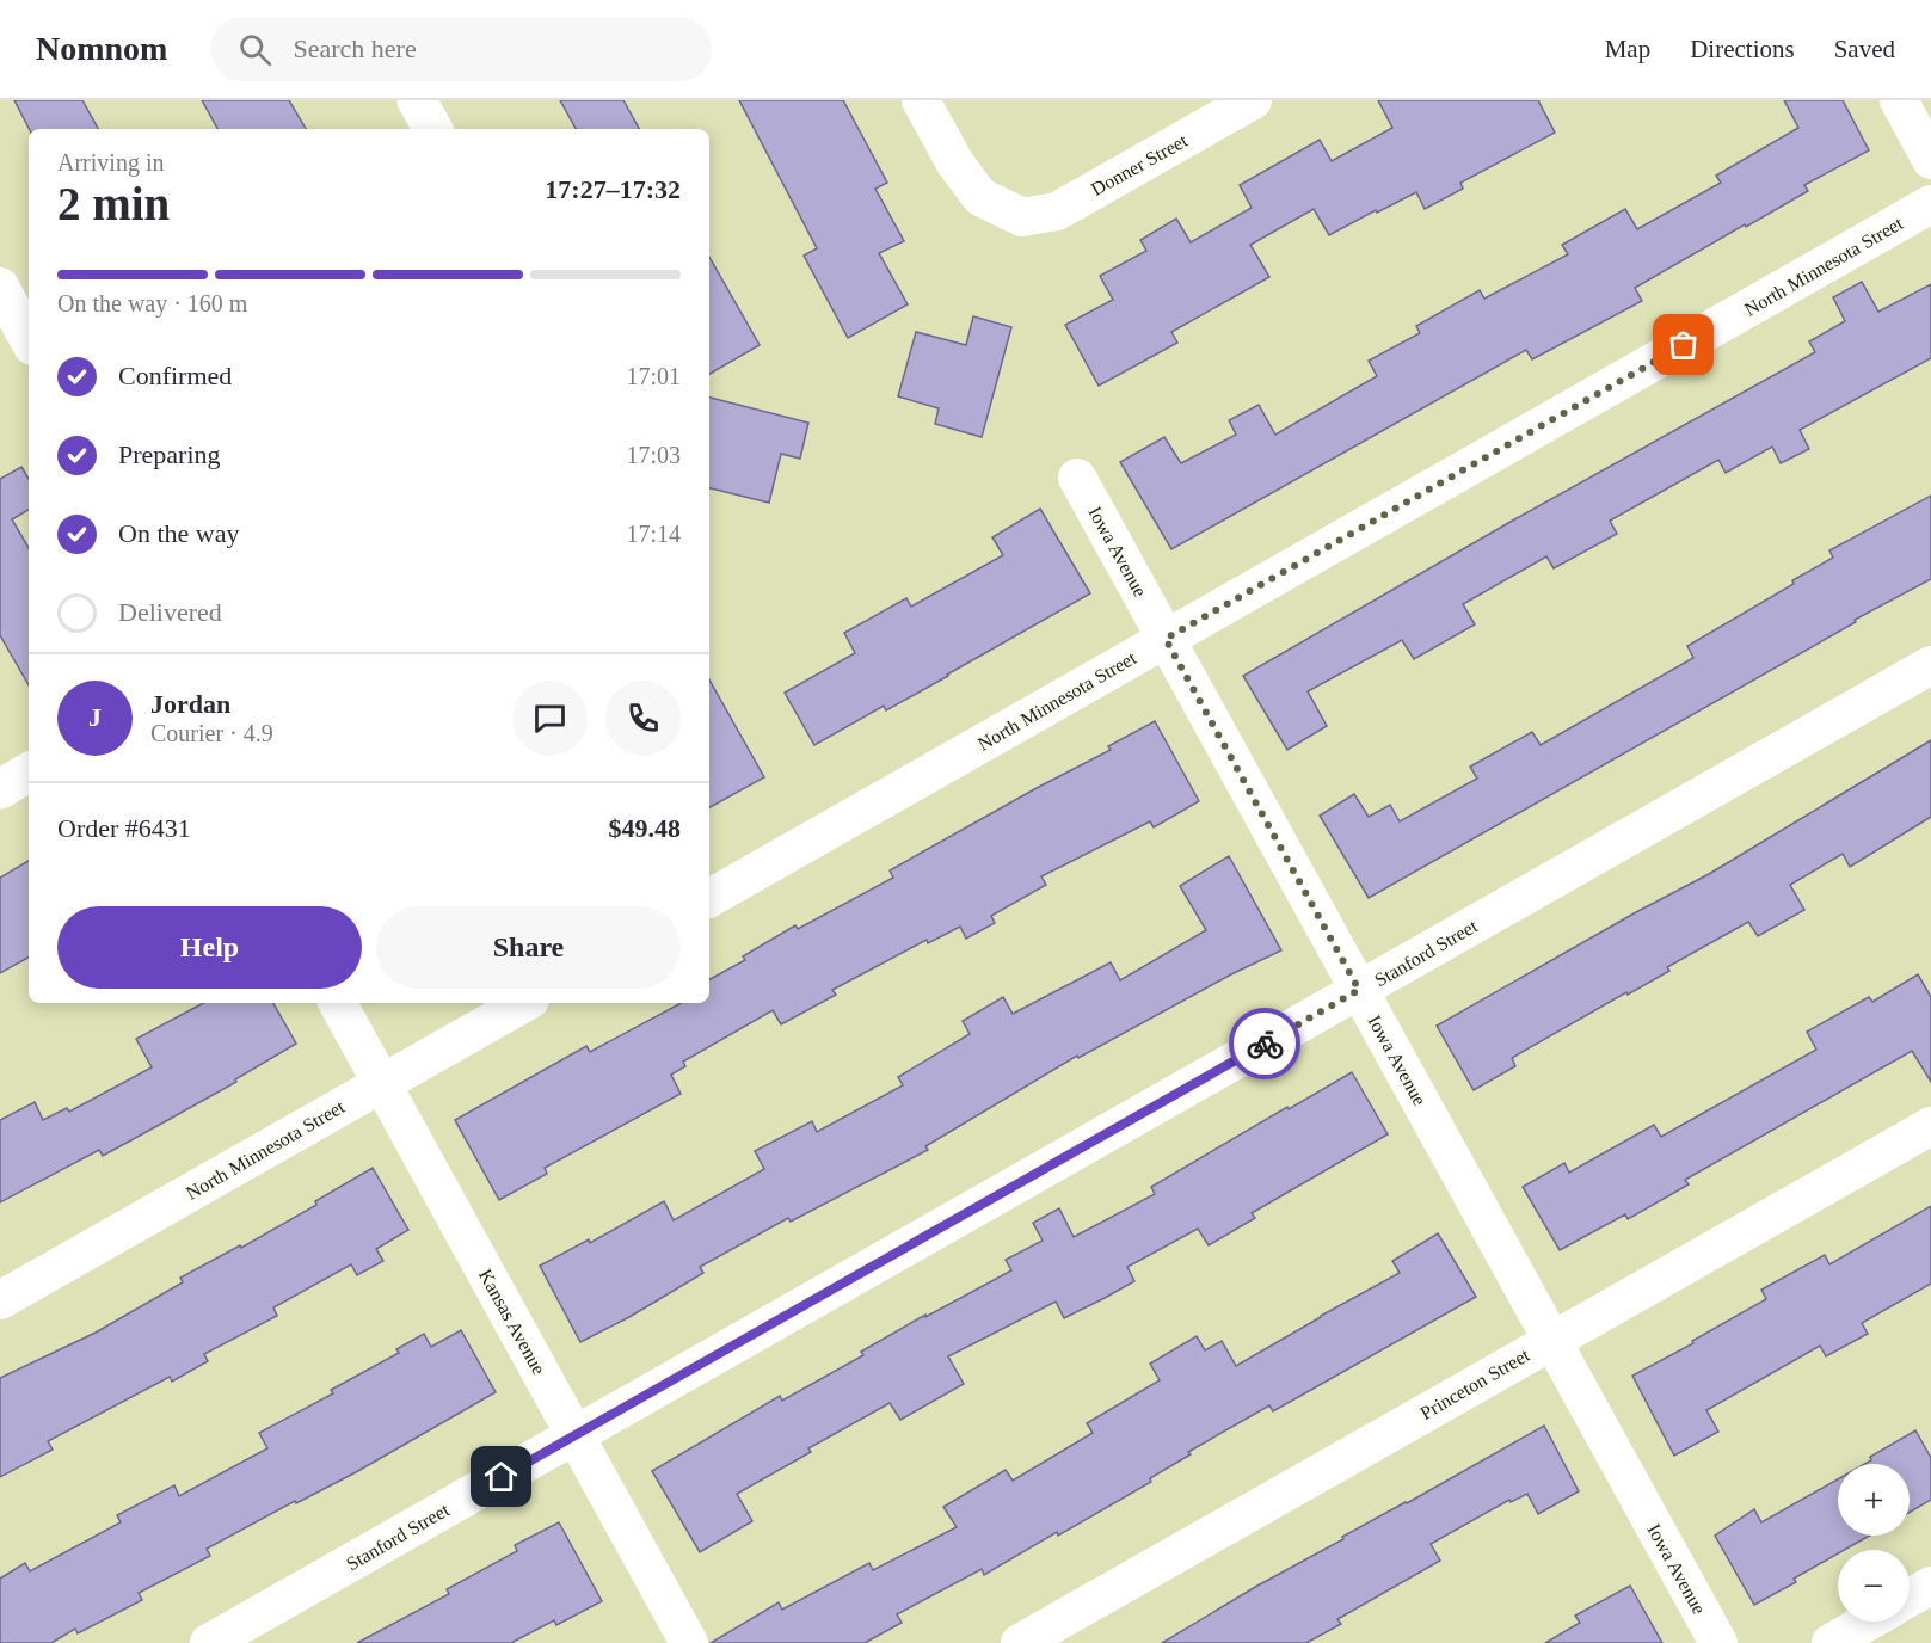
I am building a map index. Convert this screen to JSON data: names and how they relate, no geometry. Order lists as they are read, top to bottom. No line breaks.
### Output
{"streets":{"street":["Donner Street","North Minnesota Street","Iowa Avenue","Stanford Street","Kansas Avenue","Princeton Street"]},"crossings":[["North Minnesota Street","Iowa Avenue"],["North Minnesota Street","Kansas Avenue"],["Iowa Avenue","Stanford Street"],["Iowa Avenue","Princeton Street"],["Stanford Street","Kansas Avenue"]],"page":{"header":"Nomnom","search":"Search here","nav":["Map","Directions","Saved"],"heading":["2 min","Arriving in","17:27–17:32"],"panel":["Jordan","Courier · 4.9","Order #6431","$49.48"],"bar":"On the way · 160 m","list":[["Confirmed","17:01"],["Preparing","17:03"],["On the way","17:14"],"Delivered"],"round":"J","buttons":["Help","Share"],"map_buttons":["+","−"]}}
